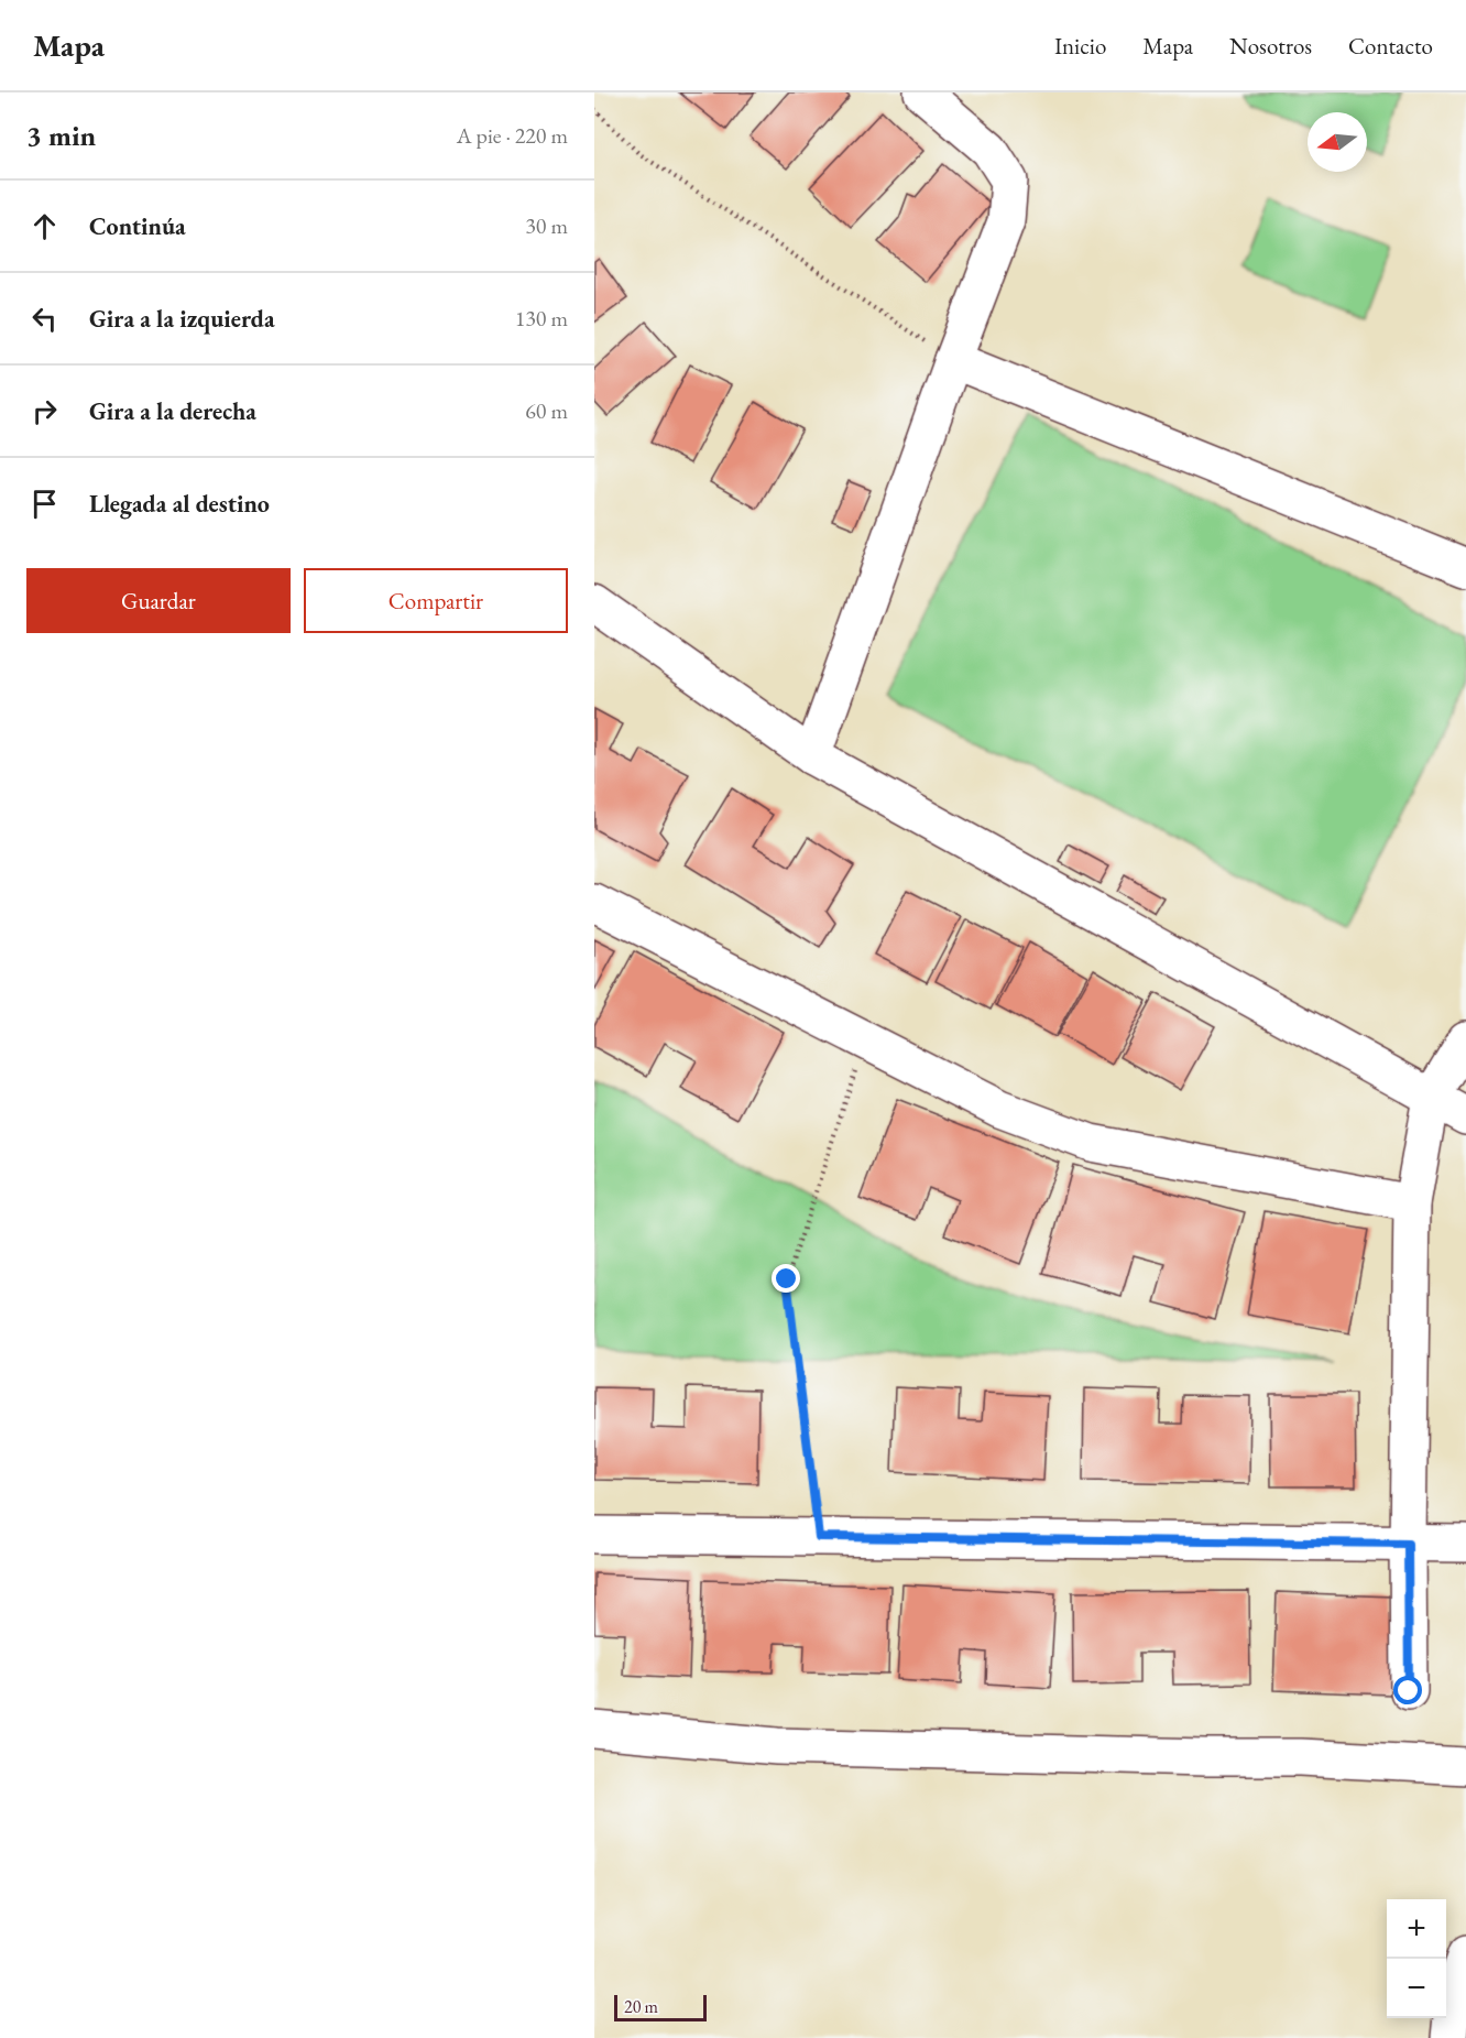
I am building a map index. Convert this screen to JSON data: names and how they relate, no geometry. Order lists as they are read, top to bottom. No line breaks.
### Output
{"scale_bar":"20 m","north":"left","page":{"header":"Mapa","nav":["Inicio","Mapa","Nosotros","Contacto"],"heading":["3 min","A pie · 220 m"],"list":[["Continúa","30 m"],["Gira a la izquierda","130 m"],["Gira a la derecha","60 m"],"Llegada al destino"],"buttons":["Guardar","Compartir"],"map_buttons":["+","−"],"scale":"20 m"}}
